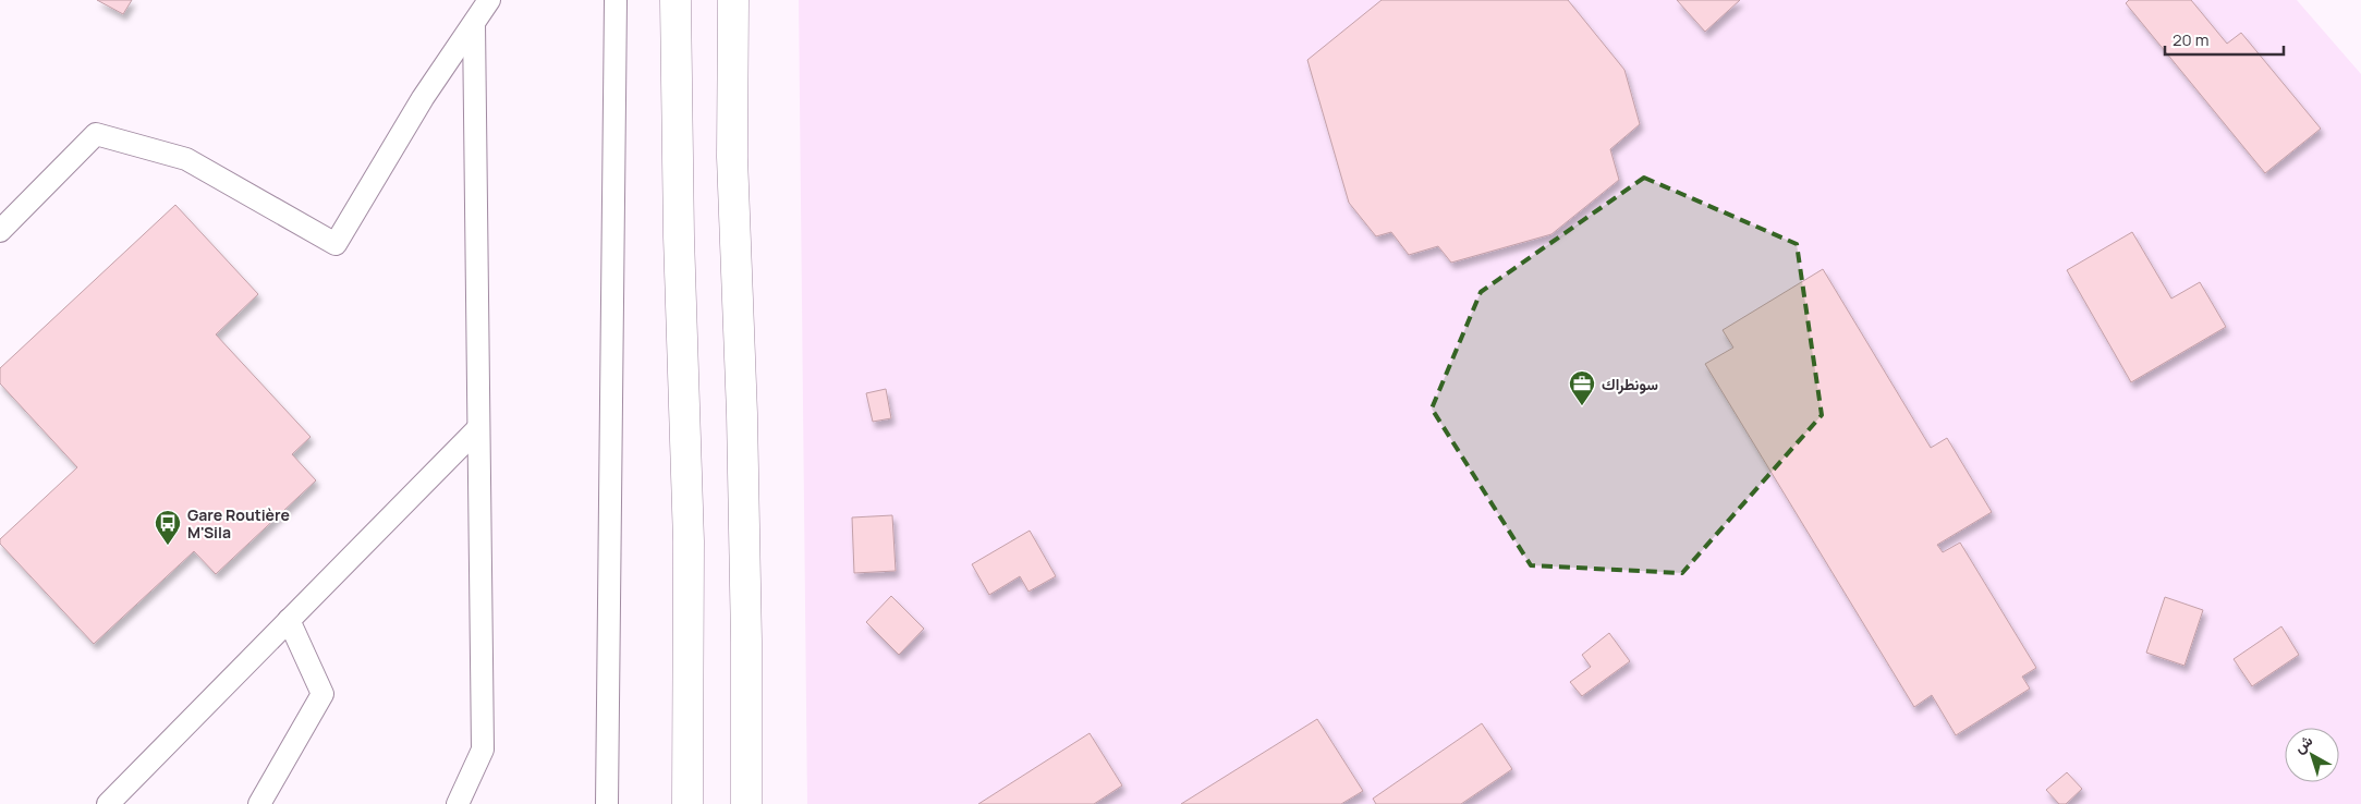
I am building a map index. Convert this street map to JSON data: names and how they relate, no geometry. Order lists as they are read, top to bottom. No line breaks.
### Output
{"places":{"office":["سونطراك"],"bus stop":["Gare Routière M'Sila"]},"scale_bar":"20 m","north":"top left"}
